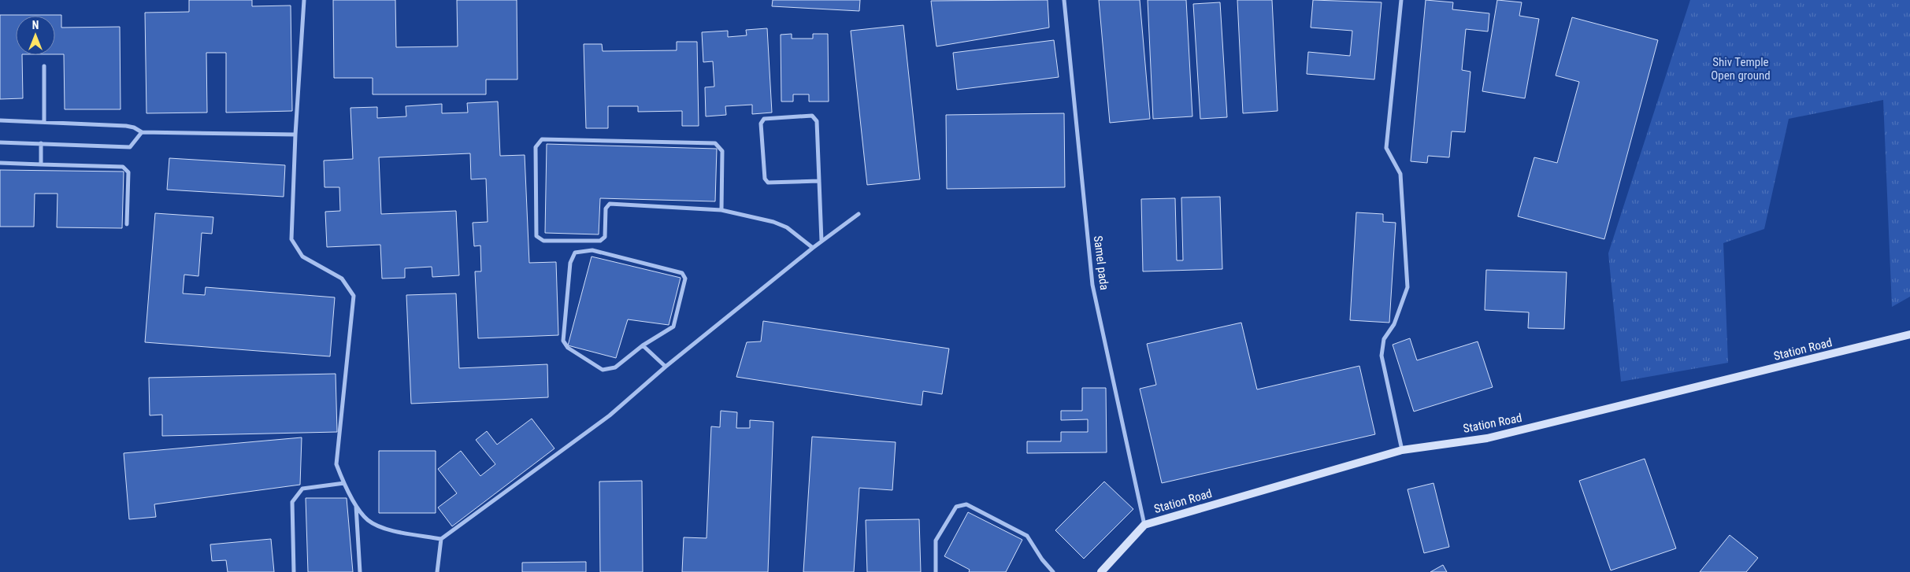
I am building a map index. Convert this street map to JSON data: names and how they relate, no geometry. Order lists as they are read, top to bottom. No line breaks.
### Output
{"streets":{"main road":["Station Road"],"street":["Samel pada"]},"crossings":[["Samel pada","Station Road"]],"parks":["Shiv Temple Open ground"],"north":"top"}
